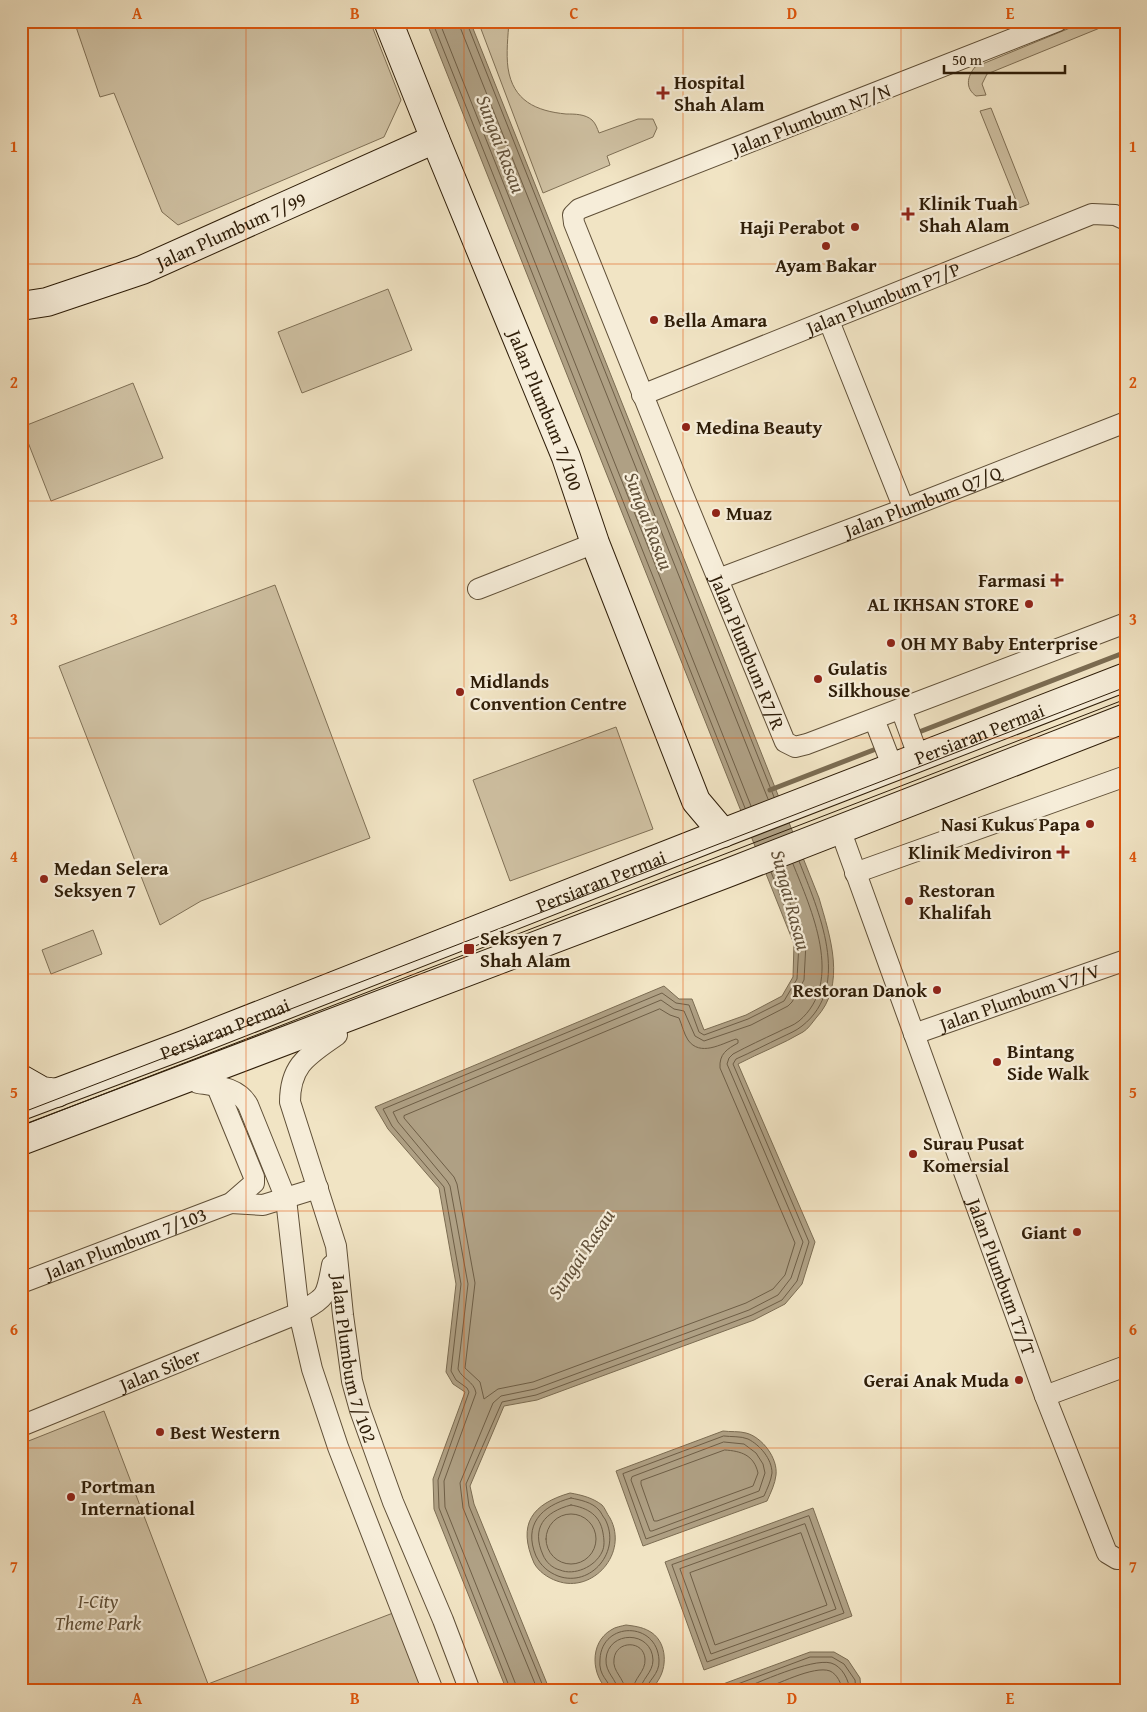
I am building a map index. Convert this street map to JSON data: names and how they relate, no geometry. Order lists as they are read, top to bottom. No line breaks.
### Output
{"streets":{"main road":["Jalan Plumbum 7/99","Jalan Plumbum 7/100","Persiaran Permai"],"street":["Jalan Plumbum N7/N","Jalan Plumbum P7/P","Jalan Plumbum Q7/Q","Jalan Plumbum R7/R","Jalan Plumbum V7/V","Jalan Plumbum 7/103","Jalan Plumbum T7/T","Jalan Plumbum 7/102","Jalan Siber"]},"crossings":[["Jalan Plumbum N7/N","Jalan Plumbum R7/R"],["Jalan Plumbum 7/99","Jalan Plumbum 7/100"],["Jalan Plumbum P7/P","Jalan Plumbum R7/R"],["Jalan Plumbum 7/100","Persiaran Permai"],["Jalan Plumbum Q7/Q","Jalan Plumbum R7/R"],["Persiaran Permai","Jalan Plumbum T7/T"],["Persiaran Permai","Jalan Plumbum 7/102"],["Jalan Plumbum V7/V","Jalan Plumbum T7/T"],["Jalan Plumbum 7/102","Jalan Siber"]],"water":["Sungai Rasau"],"parks":["I-City Theme Park"],"places":{"health":["Hospital Shah Alam","Klinik Tuah Shah Alam","Farmasi","Klinik Mediviron"],"other":["Haji Perabot","Ayam Bakar","Bella Amara","Medina Beauty","Muaz","AL IKHSAN STORE","OH MY Baby Enterprise","Gulatis Silkhouse","Midlands Convention Centre","Nasi Kukus Papa","Medan Selera Seksyen 7","Restoran Khalifah","Restoran Danok","Bintang Side Walk","Surau Pusat Komersial","Giant","Gerai Anak Muda","Best Western","Portman International"],"transit":["Seksyen 7 Shah Alam"]},"scale_bar":"50 m","grid":{"columns":["A","B","C","D","E"],"rows":["1","2","3","4","5","6","7"]}}
